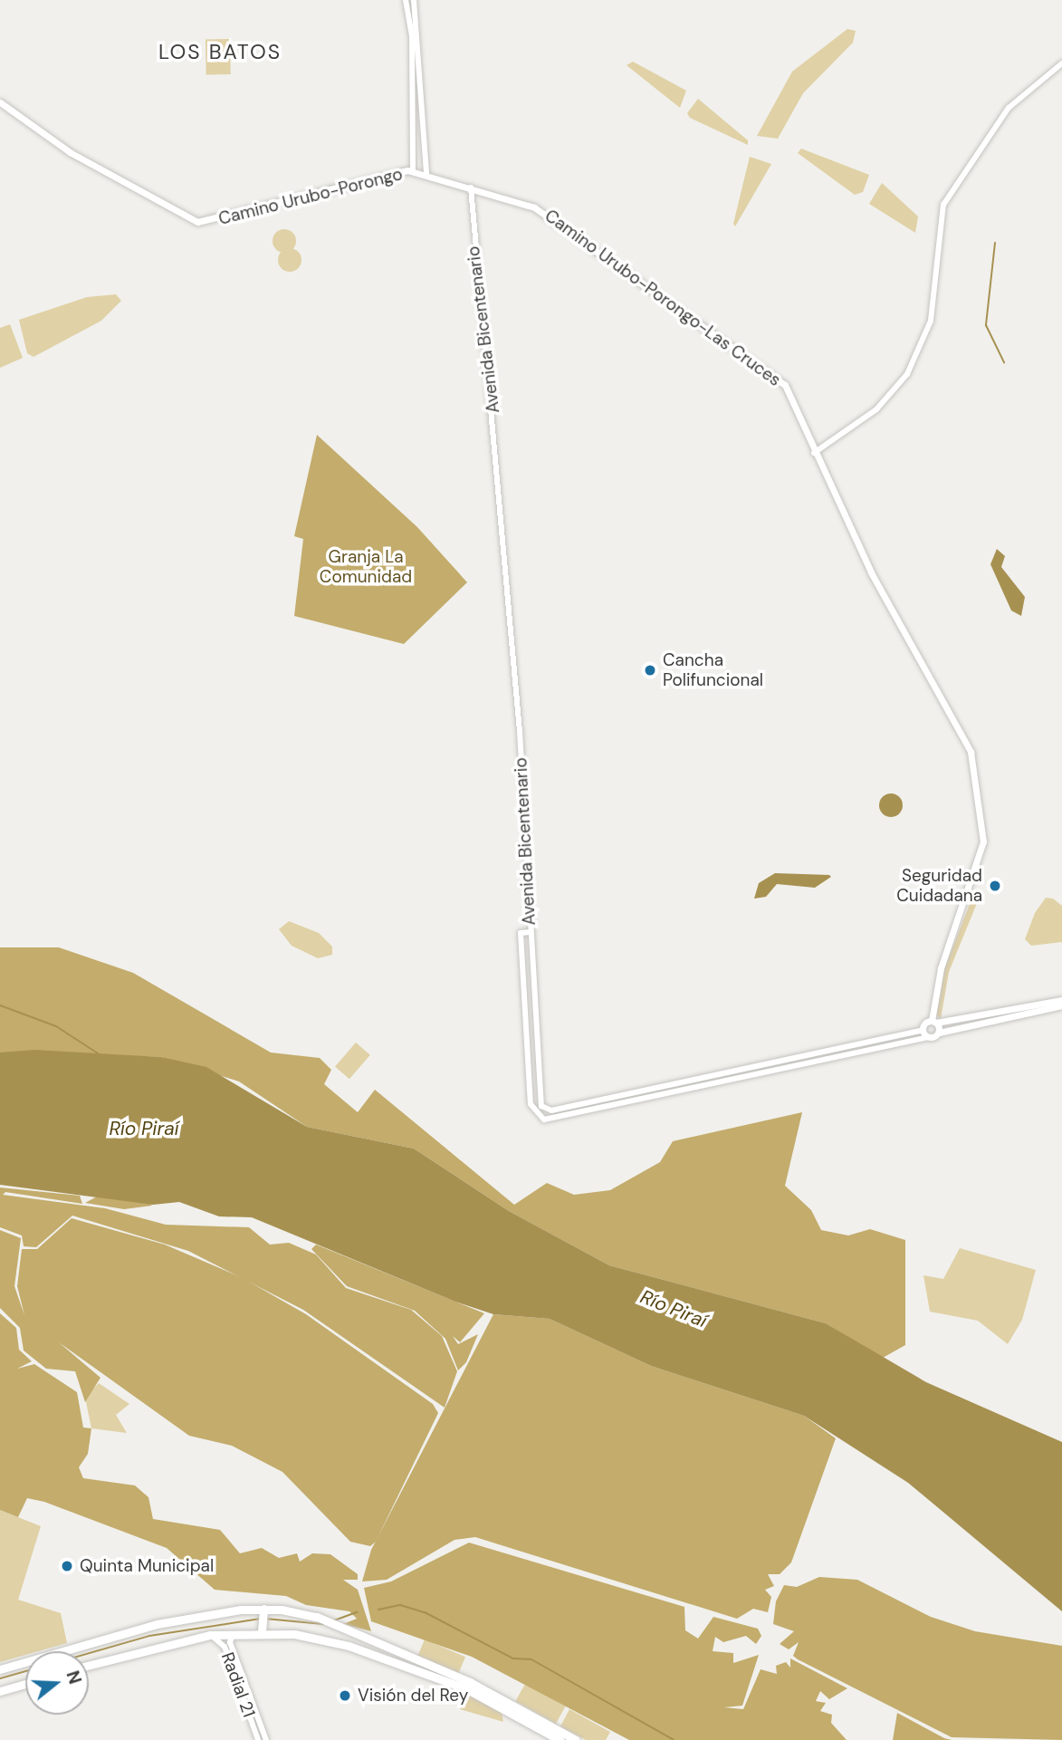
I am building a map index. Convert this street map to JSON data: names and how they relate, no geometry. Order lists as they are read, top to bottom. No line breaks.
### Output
{"streets":{"main road":["Camino Urubo-Porongo","Camino Urubo-Porongo-Las Cruces"],"street":["Avenida Bicentenario","Radial 21"]},"crossings":[["Camino Urubo-Porongo","Camino Urubo-Porongo-Las Cruces"],["Camino Urubo-Porongo-Las Cruces","Avenida Bicentenario"]],"districts":["LOS BATOS"],"water":["Río Piraí"],"parks":["Granja La Comunidad"],"places":["Cancha Polifuncional","Seguridad Cuidadana","Quinta Municipal","Visión del Rey"],"north":"right"}
